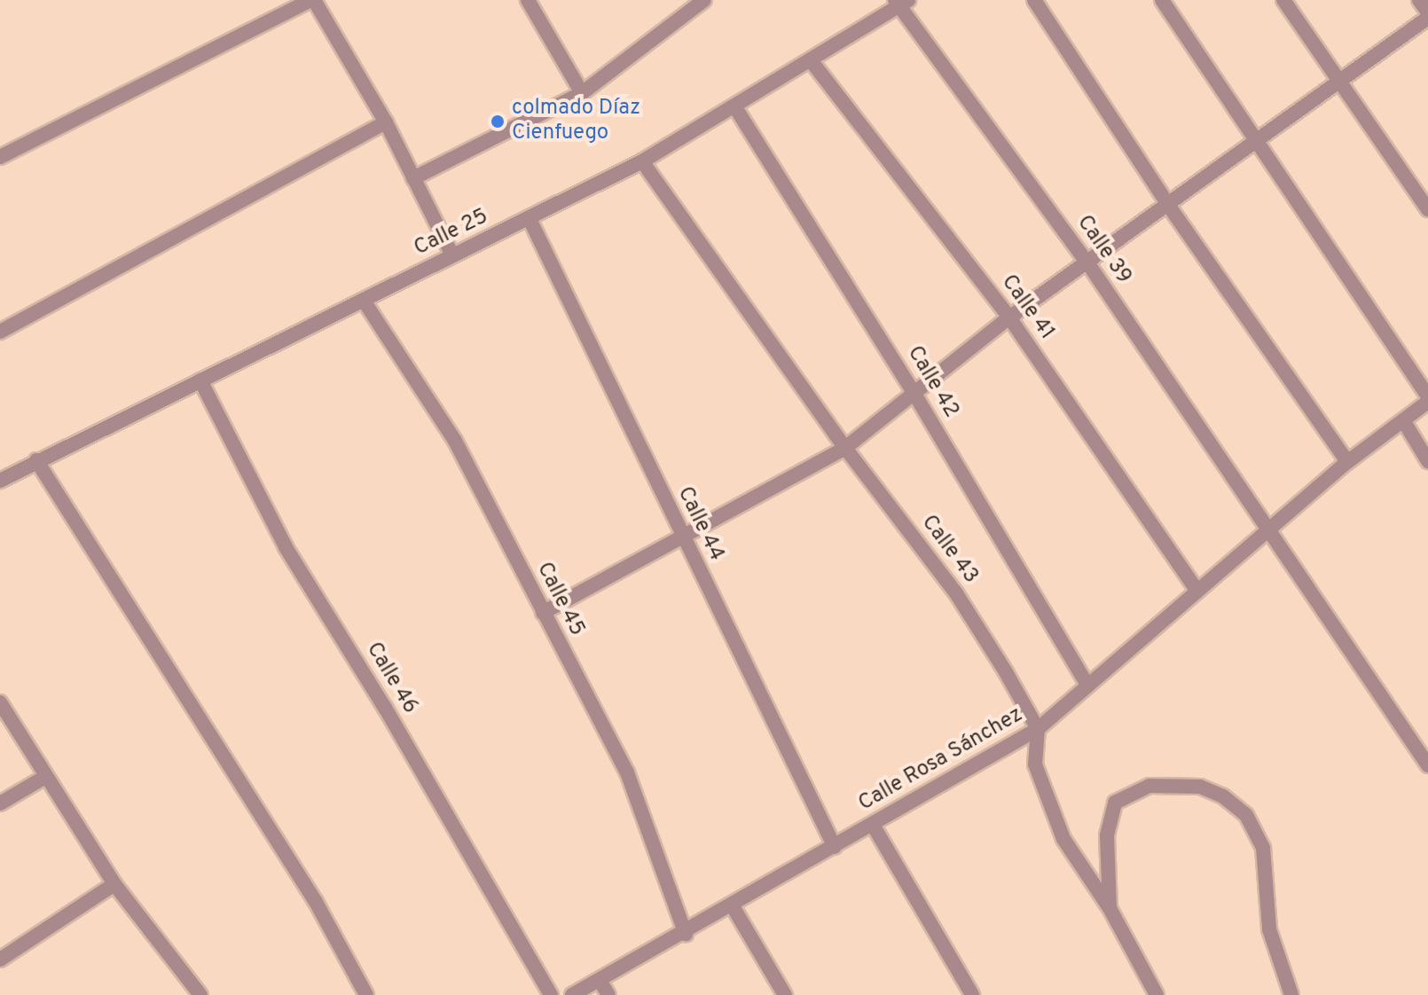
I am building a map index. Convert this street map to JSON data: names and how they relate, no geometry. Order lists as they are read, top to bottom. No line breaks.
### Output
{"streets":{"street":["Calle 25","Calle 39","Calle 41","Calle 42","Calle 44","Calle 43","Calle 45","Calle 46","Calle Rosa Sánchez"]},"crossings":[["Calle 25","Calle 39"],["Calle 25","Calle 41"],["Calle 25","Calle 42"],["Calle 25","Calle 44"],["Calle 25","Calle 43"],["Calle 25","Calle 45"],["Calle 25","Calle 46"],["Calle 39","Calle Rosa Sánchez"],["Calle 41","Calle Rosa Sánchez"],["Calle 42","Calle Rosa Sánchez"],["Calle 44","Calle Rosa Sánchez"],["Calle 43","Calle Rosa Sánchez"],["Calle 45","Calle Rosa Sánchez"]],"places":["colmado Díaz Cienfuego"]}
